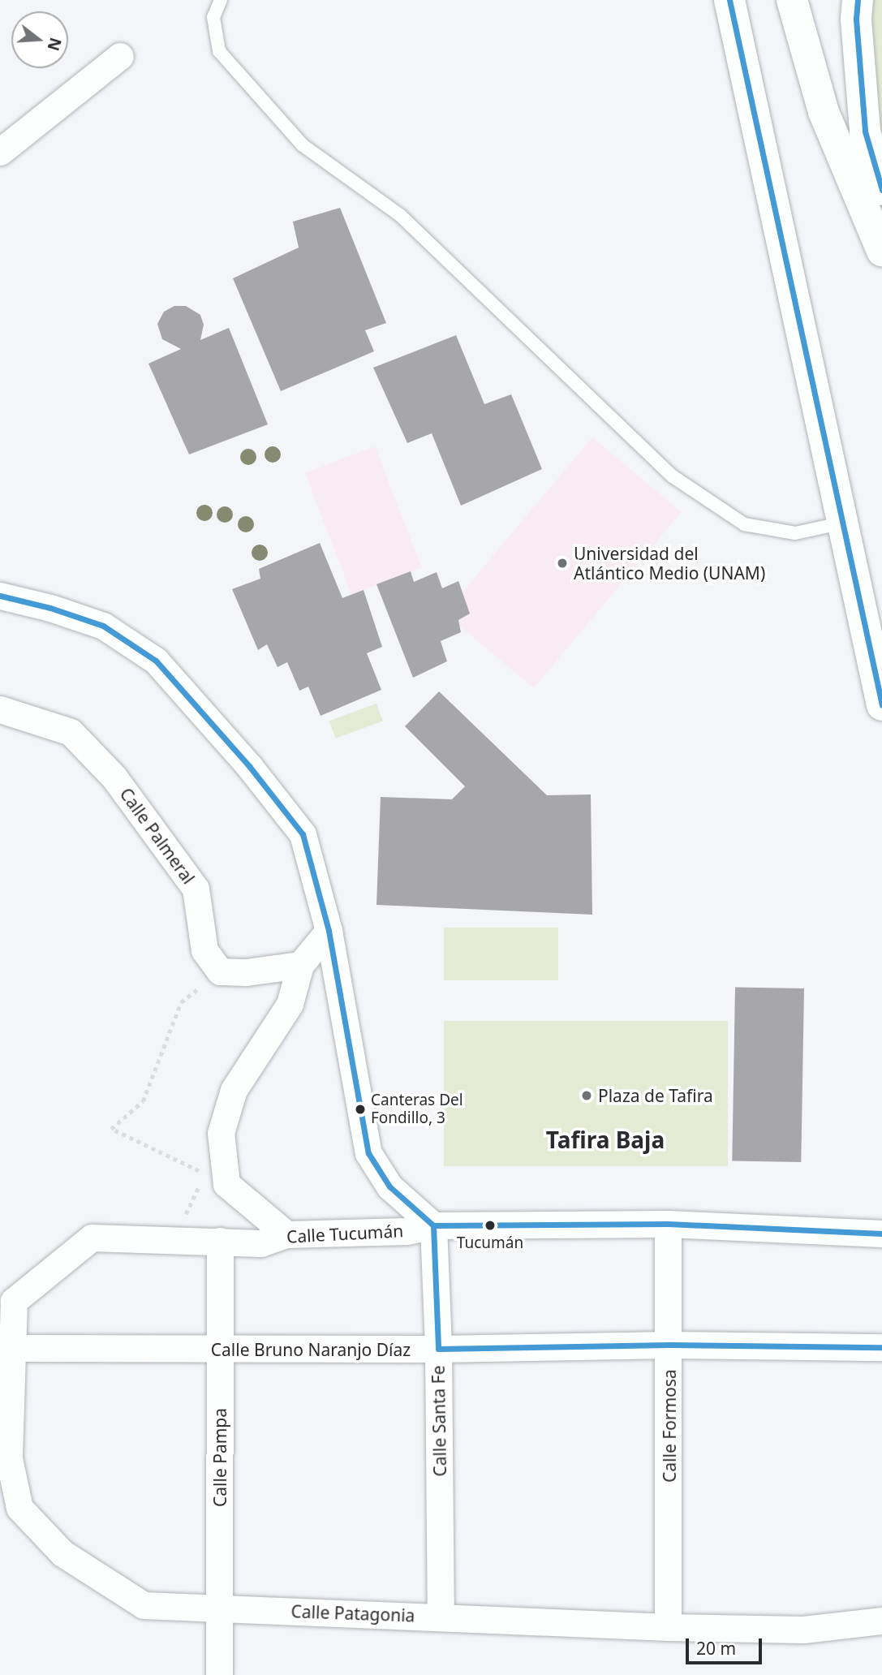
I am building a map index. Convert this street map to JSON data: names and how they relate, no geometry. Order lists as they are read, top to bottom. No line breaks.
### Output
{"streets":{"street":["Calle Palmeral","Calle Tucumán","Calle Bruno Naranjo Díaz","Calle Santa Fe","Calle Formosa","Calle Pampa","Calle Patagonia"]},"crossings":[["Calle Tucumán","Calle Bruno Naranjo Díaz"],["Calle Tucumán","Calle Santa Fe"],["Calle Tucumán","Calle Formosa"],["Calle Tucumán","Calle Pampa"],["Calle Tucumán","Calle Patagonia"],["Calle Bruno Naranjo Díaz","Calle Santa Fe"],["Calle Bruno Naranjo Díaz","Calle Formosa"],["Calle Bruno Naranjo Díaz","Calle Pampa"],["Calle Bruno Naranjo Díaz","Calle Patagonia"],["Calle Santa Fe","Calle Patagonia"],["Calle Formosa","Calle Patagonia"],["Calle Pampa","Calle Patagonia"]],"districts":["Tafira Baja"],"places":["Universidad del Atlántico Medio (UNAM)","Plaza de Tafira","Canteras Del Fondillo, 3","Tucumán"],"scale_bar":"20 m","north":"right"}
